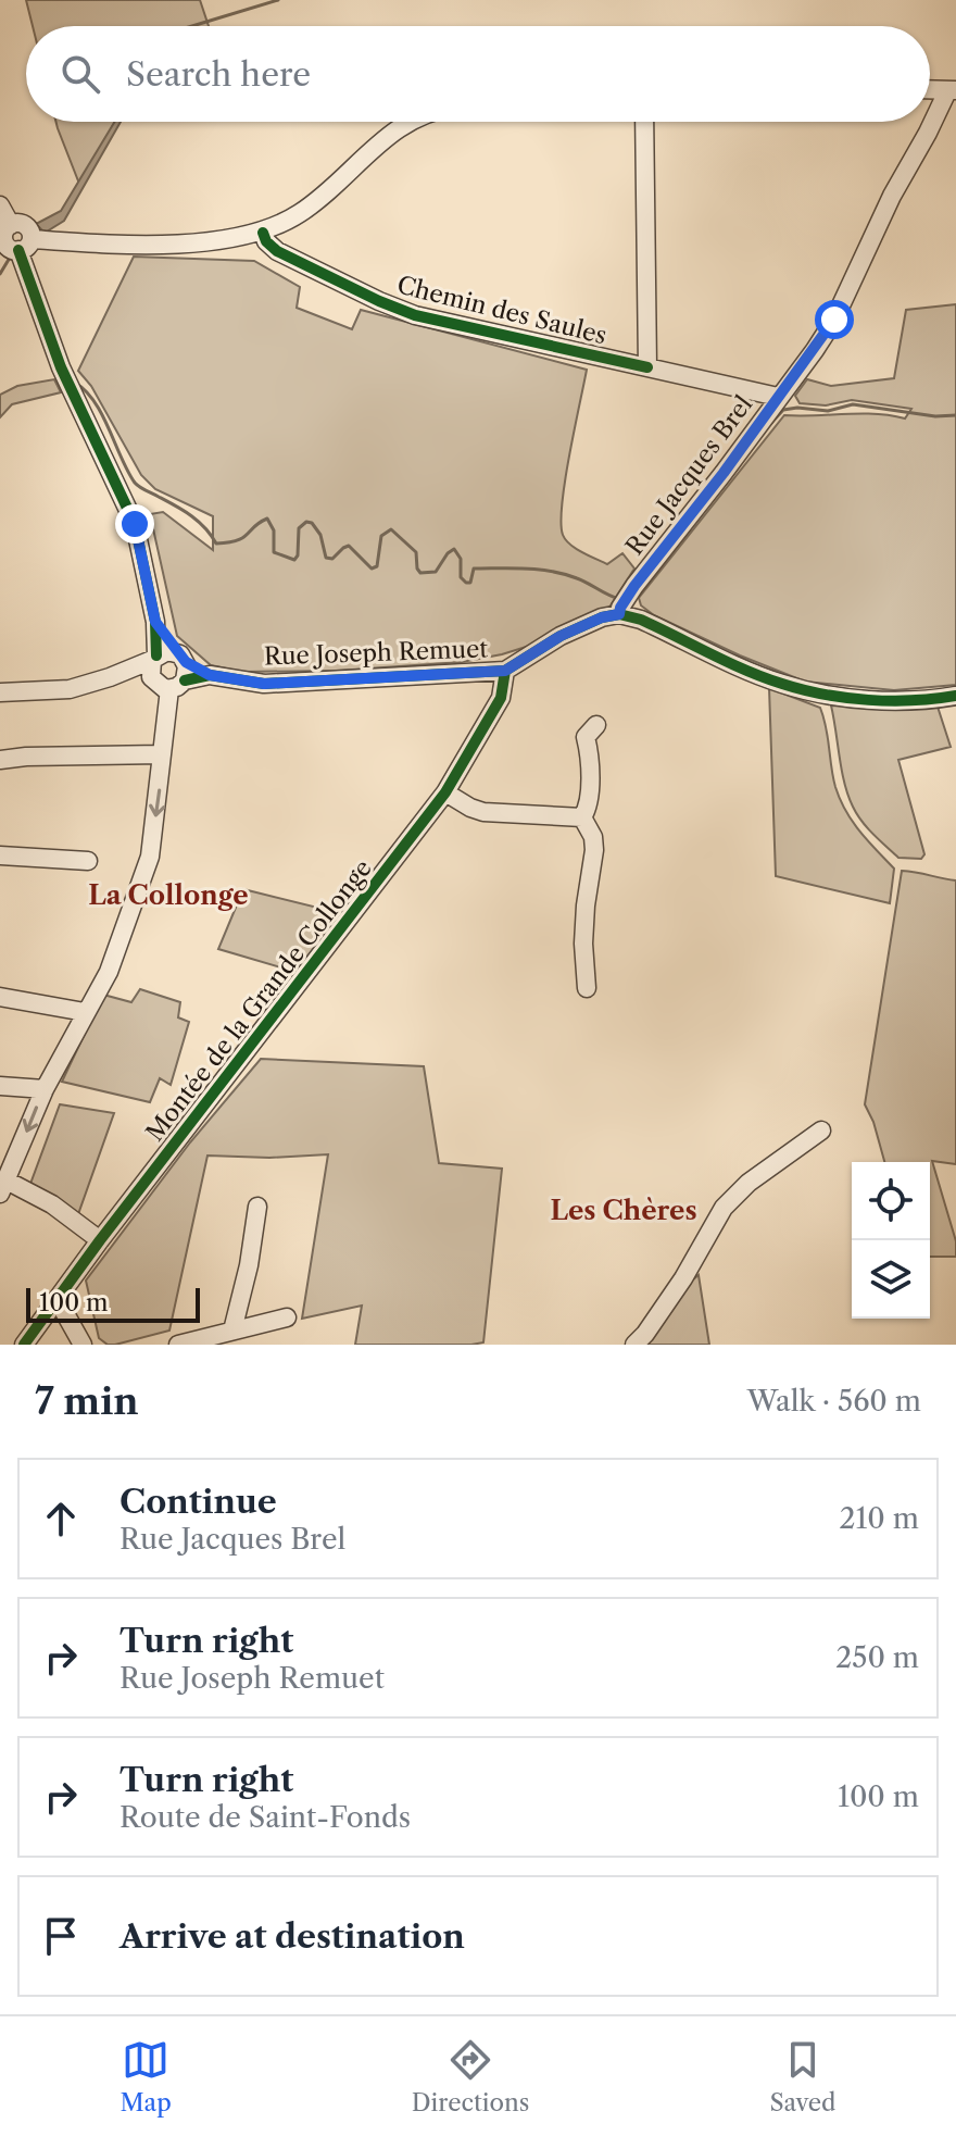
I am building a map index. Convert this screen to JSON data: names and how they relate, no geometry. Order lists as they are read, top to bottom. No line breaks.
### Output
{"streets":{"street":["Chemin des Saules","Rue Jacques Brel","Rue Joseph Remuet","Montée de la Grande Collonge"]},"crossings":[["Chemin des Saules","Rue Jacques Brel"],["Rue Jacques Brel","Rue Joseph Remuet"],["Rue Joseph Remuet","Montée de la Grande Collonge"]],"districts":["La Collonge","Les Chères"],"scale_bar":"100 m","page":{"search":"Search here","scale":"100 m","heading":["7 min","Walk · 560 m"],"list":[["Continue","Rue Jacques Brel","210 m"],["Turn right","Rue Joseph Remuet","250 m"],["Turn right","Route de Saint-Fonds","100 m"],"Arrive at destination"],"nav":["Map","Directions","Saved"]}}
